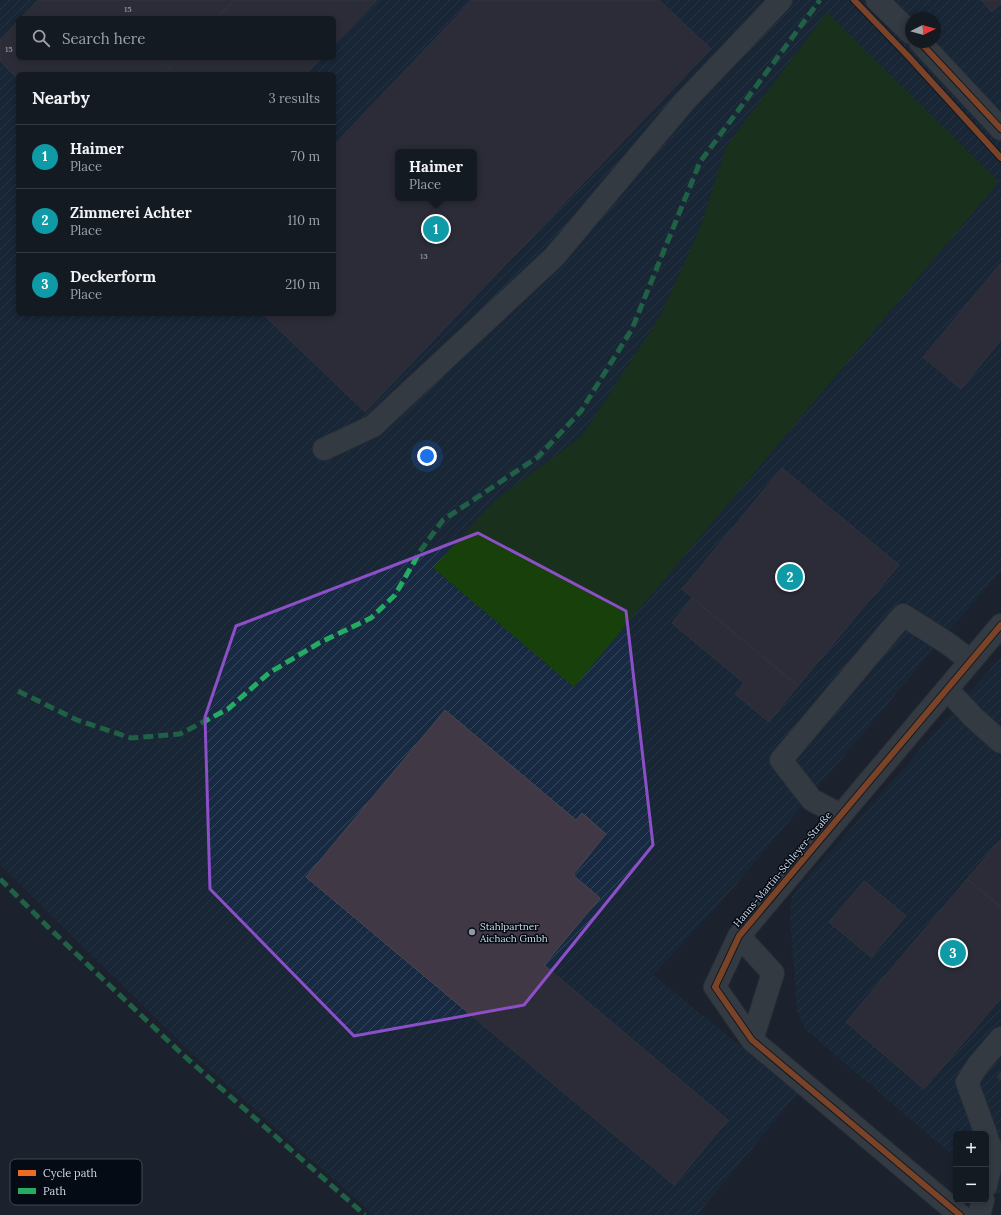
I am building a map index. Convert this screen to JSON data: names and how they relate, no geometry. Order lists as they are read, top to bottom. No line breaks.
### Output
{"streets":{"street":["Hanns-Martin-Schleyer-Straße"]},"places":["Stahlpartner Aichach Gmbh"],"house_numbers":["15","15","13"],"legend":["Cycle path","Path"],"north":"right","page":{"search":"Search here","heading":["Nearby","3 results"],"list":[{"mark":"1","name":"Haimer","note":"Place","value":"70 m"},{"mark":"2","name":"Zimmerei Achter","note":"Place","value":"110 m"},{"mark":"3","name":"Deckerform","note":"Place","value":"210 m"}],"popup":["Haimer","Place"],"pins":["1","2","3"],"map_buttons":["+","−"]}}
